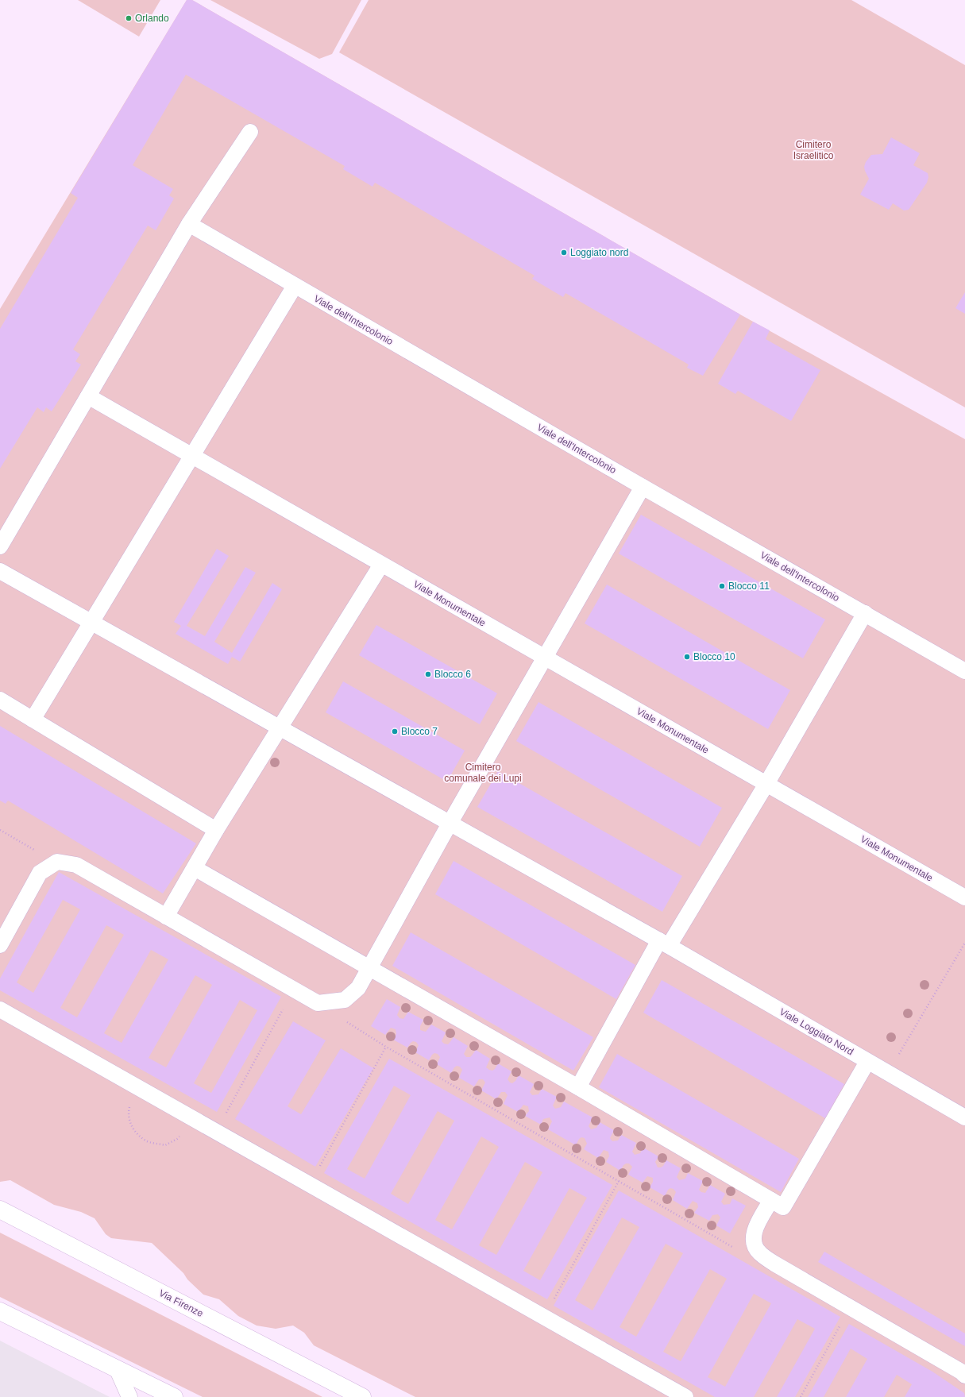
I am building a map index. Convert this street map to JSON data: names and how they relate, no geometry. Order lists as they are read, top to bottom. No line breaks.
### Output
{"streets":{"main road":["Via Firenze"],"lane":["Viale dell'Intercolonio","Viale Monumentale","Viale Loggiato Nord"]},"parks":["Cimitero Israelitico","Cimitero comunale dei Lupi"],"places":["Orlando","Loggiato nord","Blocco 11","Blocco 10","Blocco 6","Blocco 7"]}
